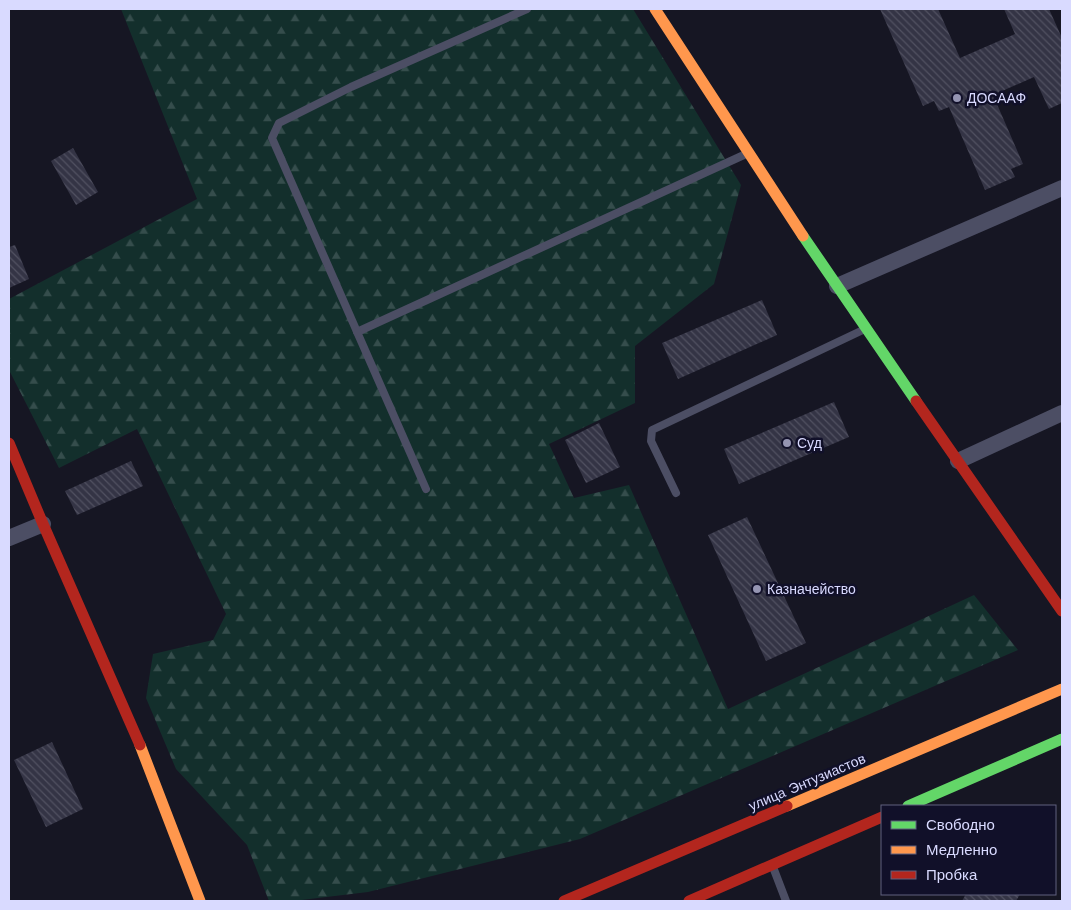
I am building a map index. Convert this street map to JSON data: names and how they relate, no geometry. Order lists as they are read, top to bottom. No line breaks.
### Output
{"streets":{"street":["улица Энтузиастов"]},"places":["ДОСААФ","Суд","Казначейство"],"legend":["Свободно","Медленно","Пробка"]}
